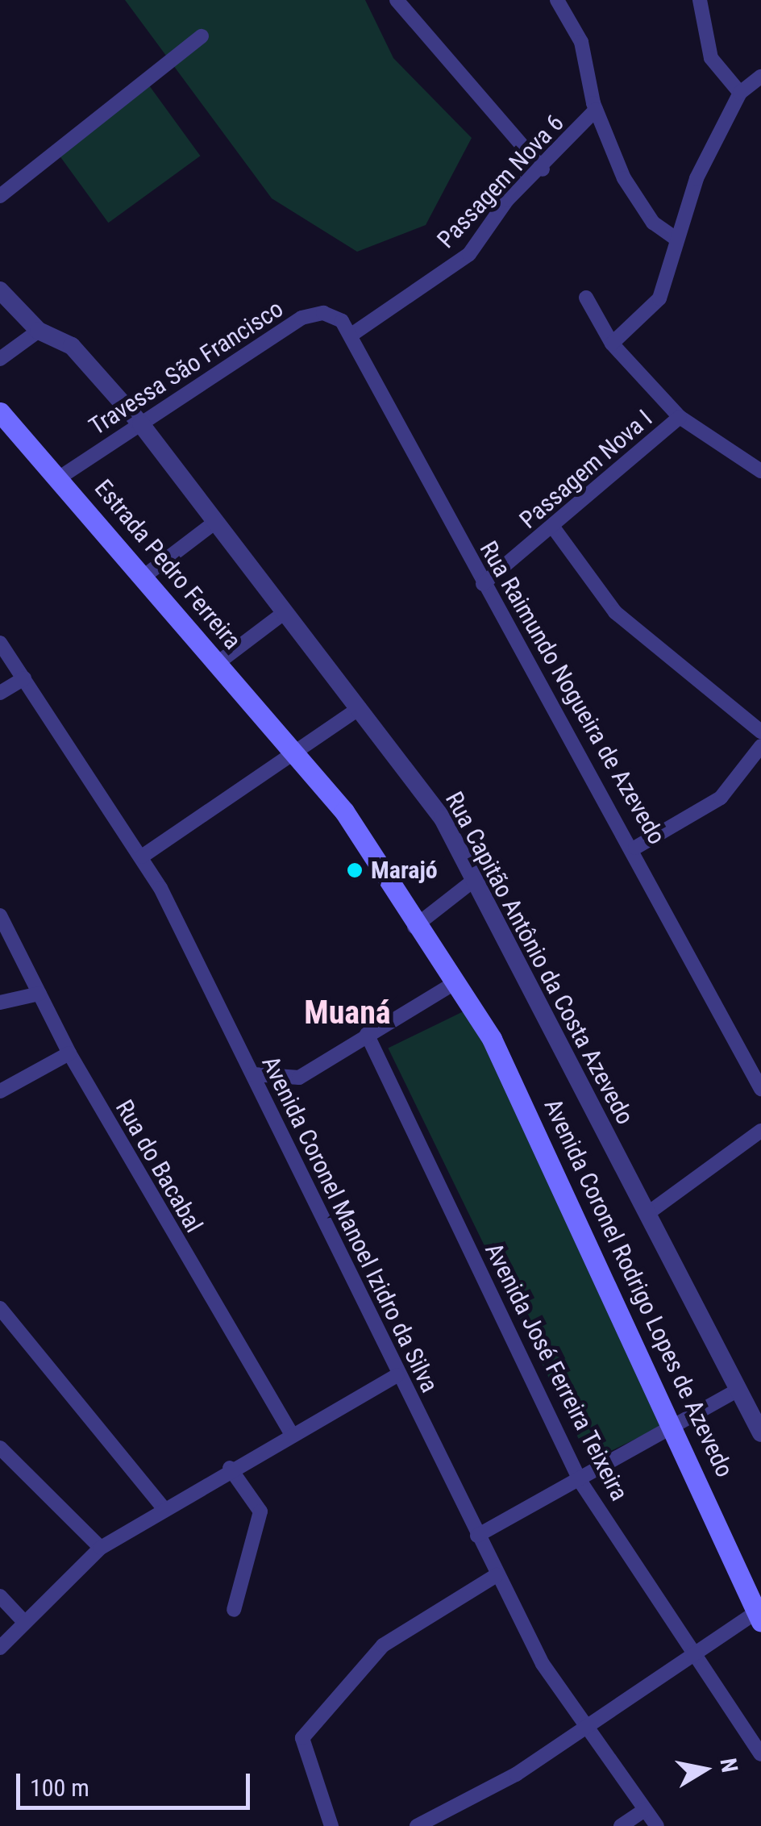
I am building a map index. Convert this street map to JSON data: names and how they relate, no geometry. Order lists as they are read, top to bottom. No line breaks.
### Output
{"streets":{"main road":["Estrada Pedro Ferreira","Avenida Coronel Rodrigo Lopes de Azevedo"],"street":["Passagem Nova 6","Travessa São Francisco","Passagem Nova I","Rua Raimundo Nogueira de Azevedo","Rua Capitão Antônio da Costa Azevedo","Rua do Bacabal","Avenida Coronel Manoel Izidro da Silva","Avenida José Ferreira Teixeira"]},"crossings":[["Passagem Nova 6","Rua Raimundo Nogueira de Azevedo"],["Travessa São Francisco","Estrada Pedro Ferreira"],["Travessa São Francisco","Rua Raimundo Nogueira de Azevedo"],["Travessa São Francisco","Rua Capitão Antônio da Costa Azevedo"],["Passagem Nova I","Rua Raimundo Nogueira de Azevedo"],["Estrada Pedro Ferreira","Avenida Coronel Rodrigo Lopes de Azevedo"]],"districts":["Muaná"],"places":["Marajó"],"scale_bar":"100 m","north":"right"}
